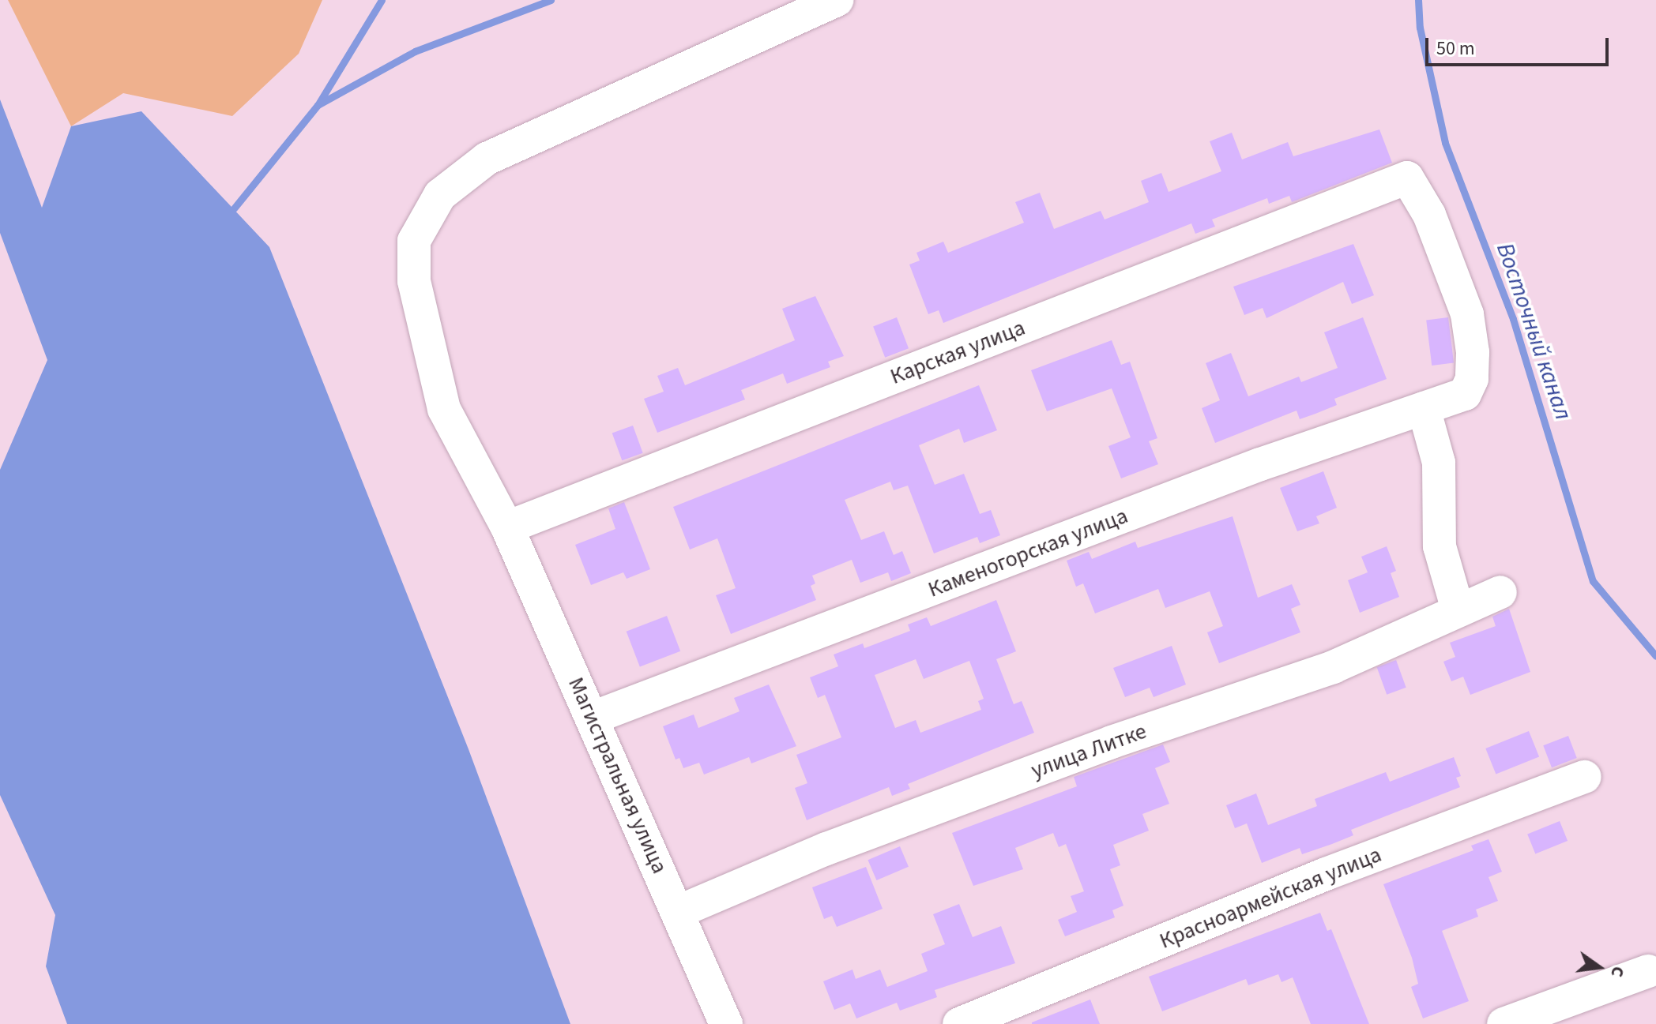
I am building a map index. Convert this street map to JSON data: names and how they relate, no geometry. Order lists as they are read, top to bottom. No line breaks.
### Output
{"streets":{"street":["Карская улица","Каменогорская улица","улица Литке","Магистральная улица","Красноармейская улица"]},"crossings":[["Карская улица","Каменогорская улица"],["Карская улица","Магистральная улица"],["Каменогорская улица","Магистральная улица"],["улица Литке","Магистральная улица"]],"water":["Восточный канал"],"scale_bar":"50 m","north":"right"}
